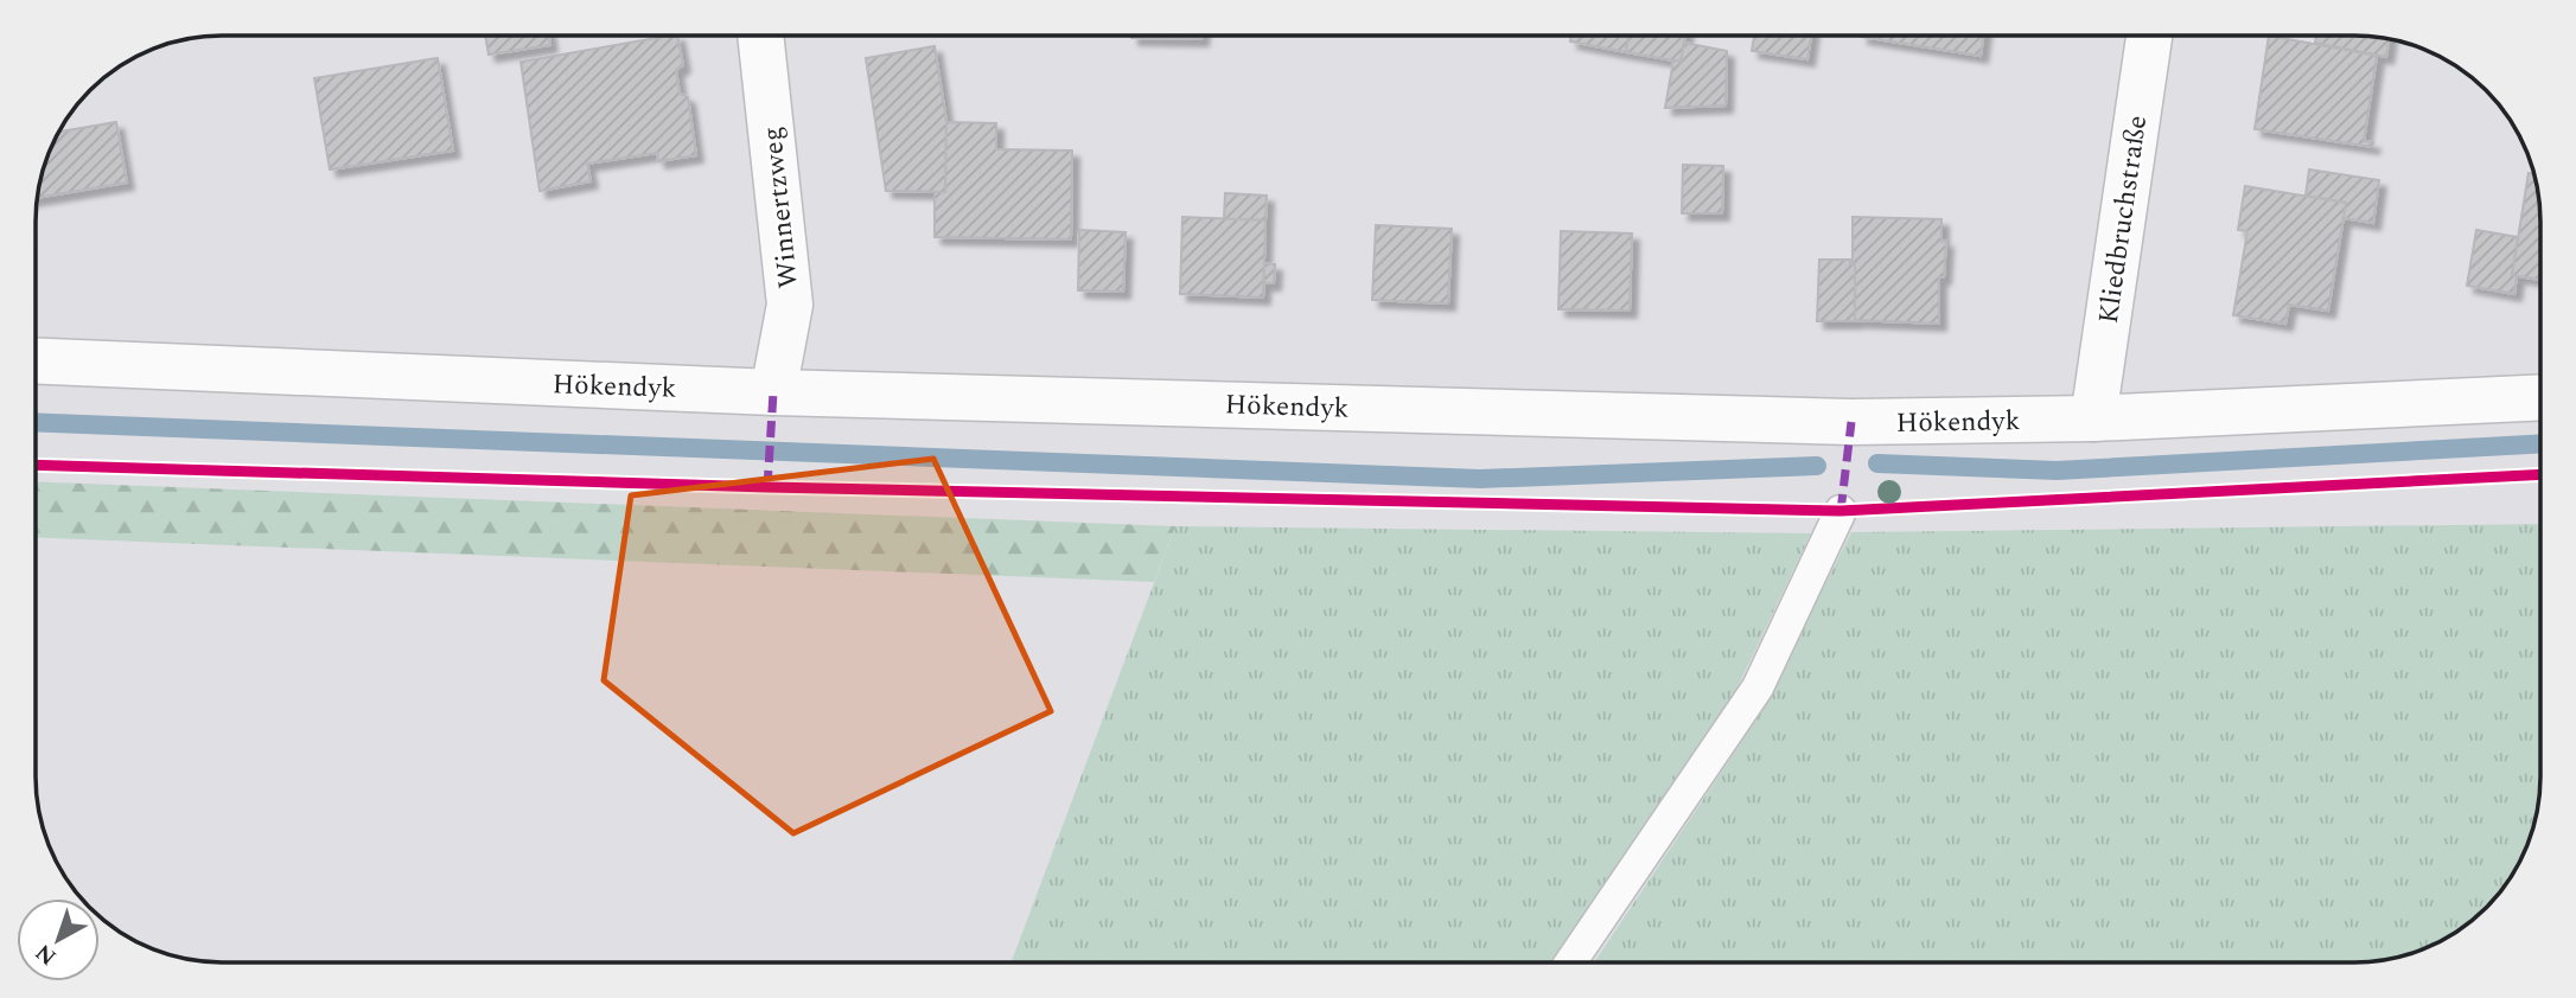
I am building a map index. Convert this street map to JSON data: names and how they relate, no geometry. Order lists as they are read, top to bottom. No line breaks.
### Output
{"streets":{"street":["Winnertzweg","Kliedbruchstraße","Hökendyk"]},"crossings":[["Winnertzweg","Hökendyk"],["Kliedbruchstraße","Hökendyk"]],"north":"bottom left"}
